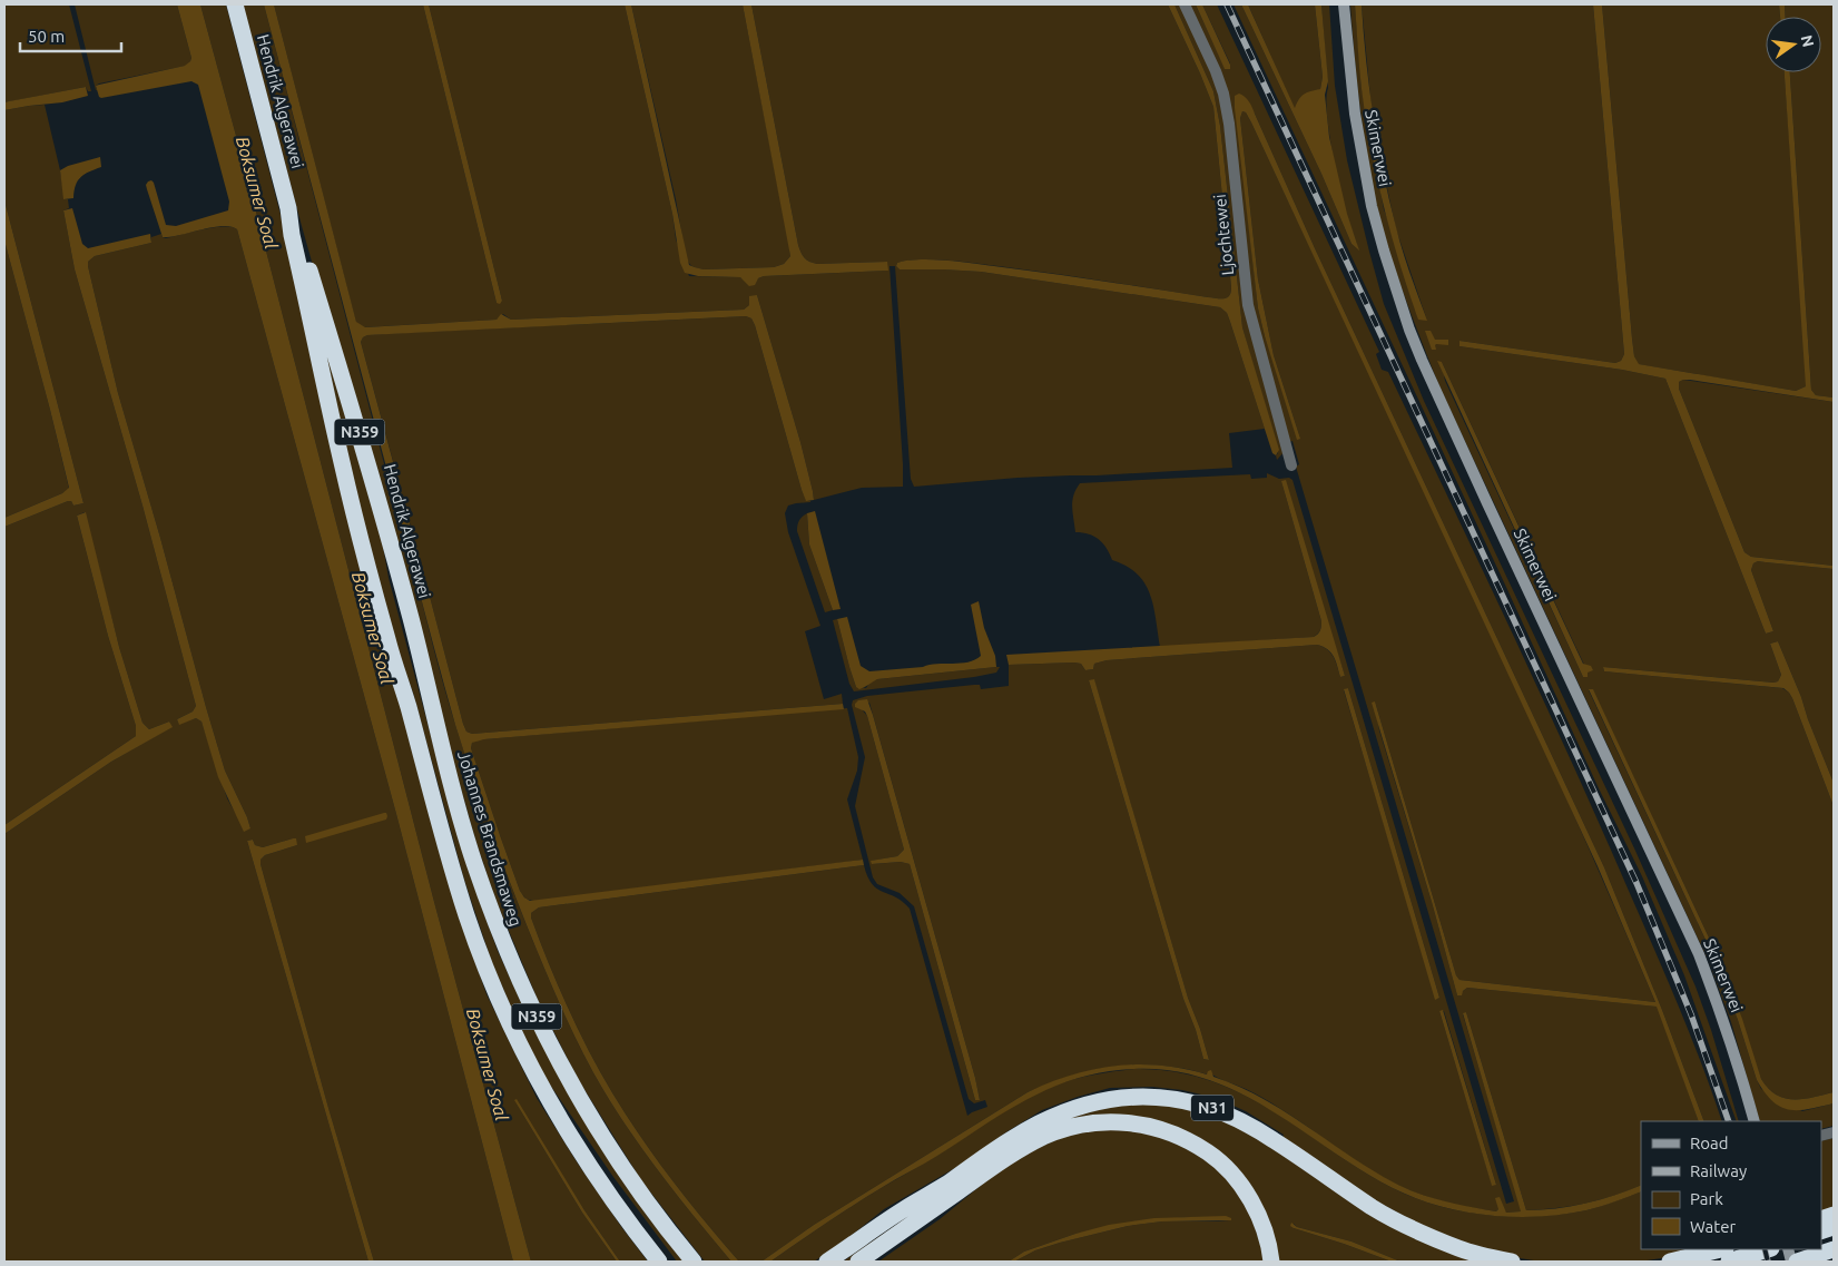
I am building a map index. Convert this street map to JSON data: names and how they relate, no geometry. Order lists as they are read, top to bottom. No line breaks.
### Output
{"streets":{"highway":["Hendrik Algerawei","N359","Johannes Brandsmaweg","N31"],"street":["Skimerwei","Ljochtewei"]},"crossings":[["Hendrik Algerawei","Johannes Brandsmaweg"]],"water":["Boksumer Soal"],"legend":["Road","Railway","Park","Water"],"scale_bar":"50 m","north":"right"}
